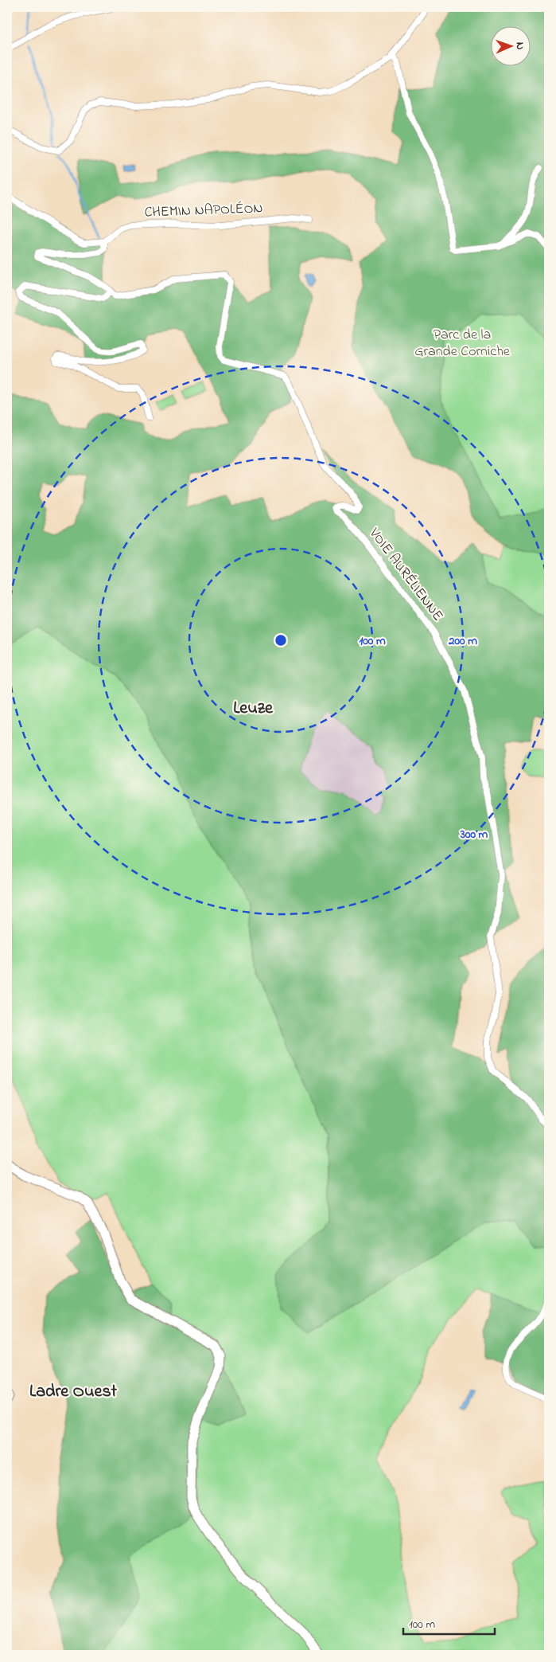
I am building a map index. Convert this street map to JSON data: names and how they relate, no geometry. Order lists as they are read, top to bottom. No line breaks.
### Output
{"streets":{"street":["CHEMIN NAPOLÉON","VOIE AURÉLIENNE"]},"crossings":[["CHEMIN NAPOLÉON","VOIE AURÉLIENNE"]],"districts":["Leuze","Ladre Ouest"],"parks":["Parc de la Grande Corniche"],"scale_bar":"100 m","north":"right","rings":["100 m","200 m","300 m"]}
